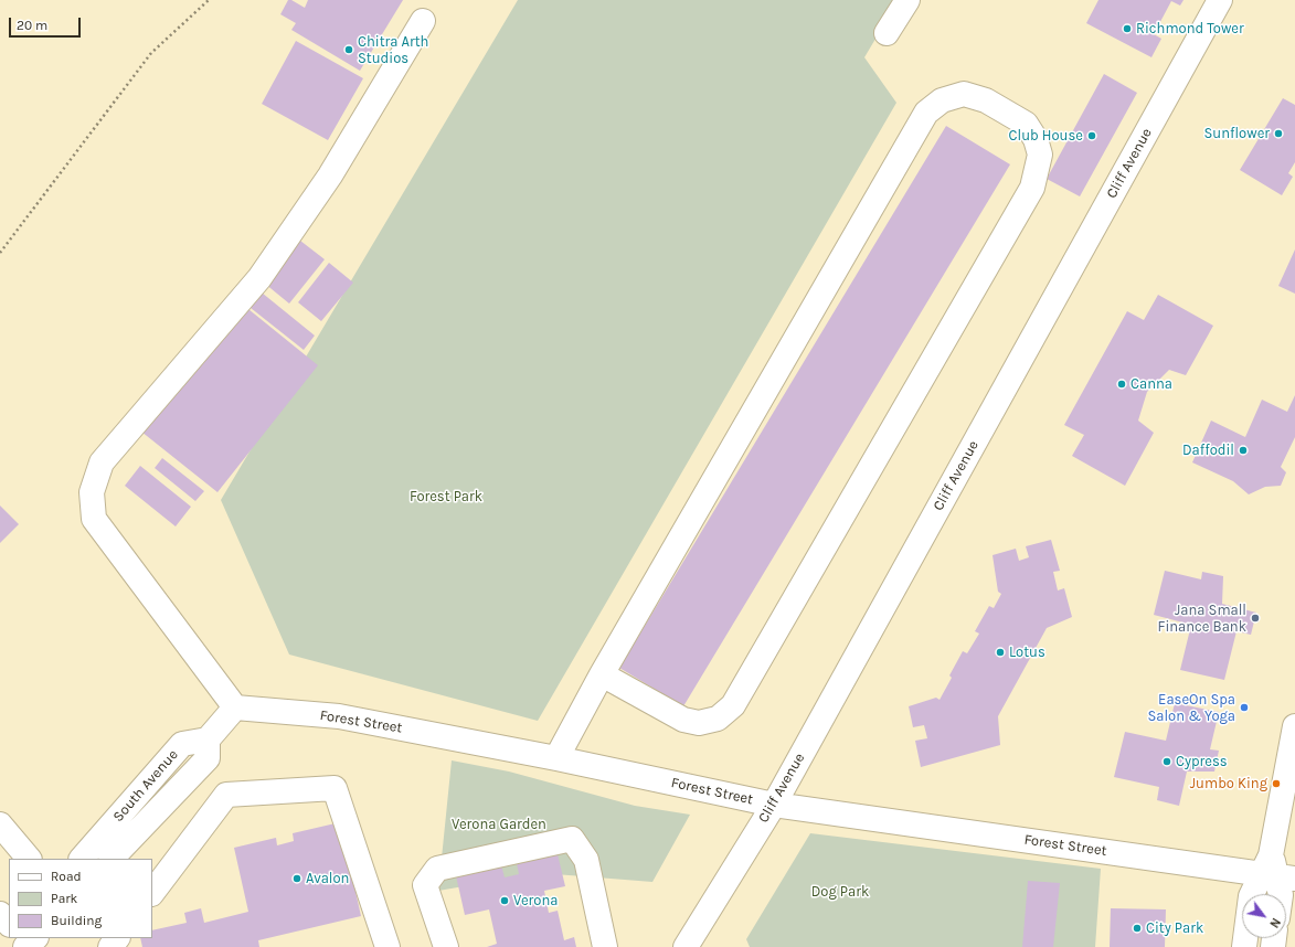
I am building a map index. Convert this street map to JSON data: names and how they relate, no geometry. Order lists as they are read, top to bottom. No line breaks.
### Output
{"streets":{"street":["Cliff Avenue","Forest Street","South Avenue"]},"crossings":[["Cliff Avenue","Forest Street"]],"parks":["Forest Park","Verona Garden","Dog Park"],"places":["Richmond Tower","Chitra Arth Studios","Sunflower","Club House","Canna","Daffodil","Jana Small Finance Bank","Lotus","EaseOn Spa Salon & Yoga","Cypress","Jumbo King","Avalon","Verona","City Park"],"legend":["Road","Park","Building"],"scale_bar":"20 m","north":"bottom right"}
